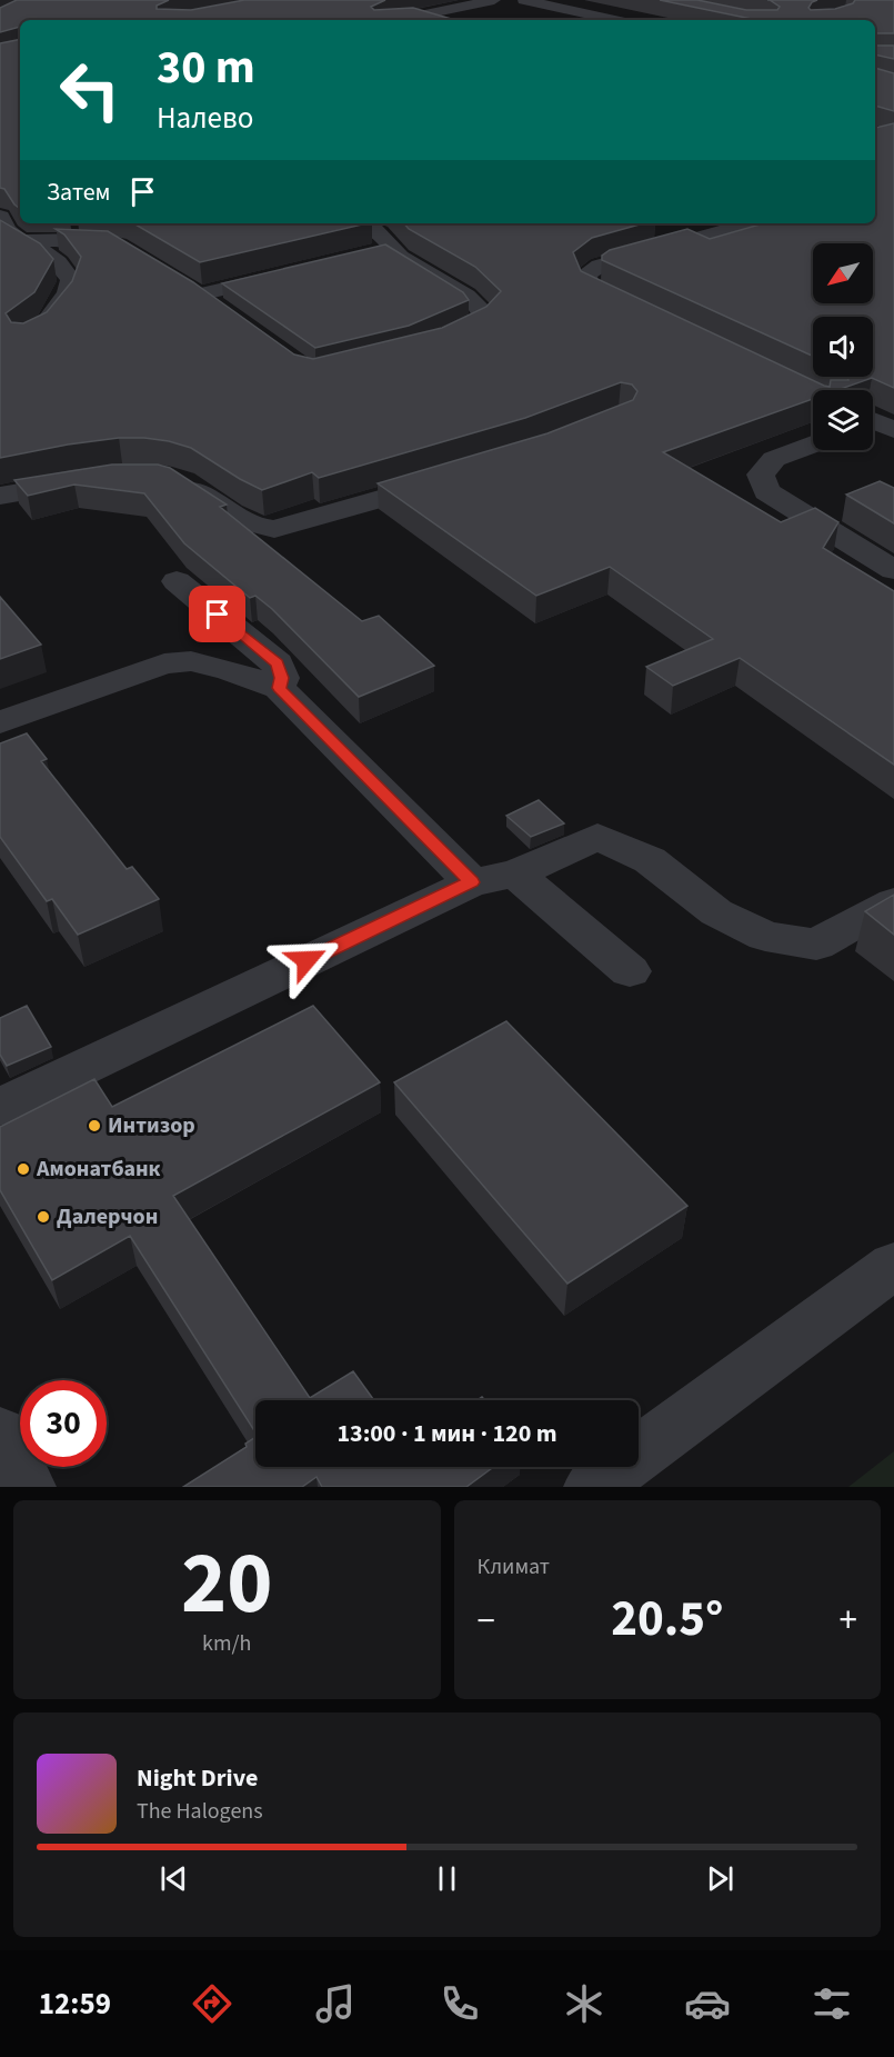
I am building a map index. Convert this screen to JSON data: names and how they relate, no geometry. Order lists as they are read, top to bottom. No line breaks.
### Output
{"places":["Интизор","Амонатбанк","Далерчон"],"north":"bottom left","page":{"turn":["30 m","Налево"],"then":"Затем","limit":"30","trip":"13:00 · 1 мин · 120 m","tile":[["20","km/h"],"Климат"],"heat":["−","20.5°","+"],"song":["Night Drive","The Halogens"],"tabs":"12:59"}}
